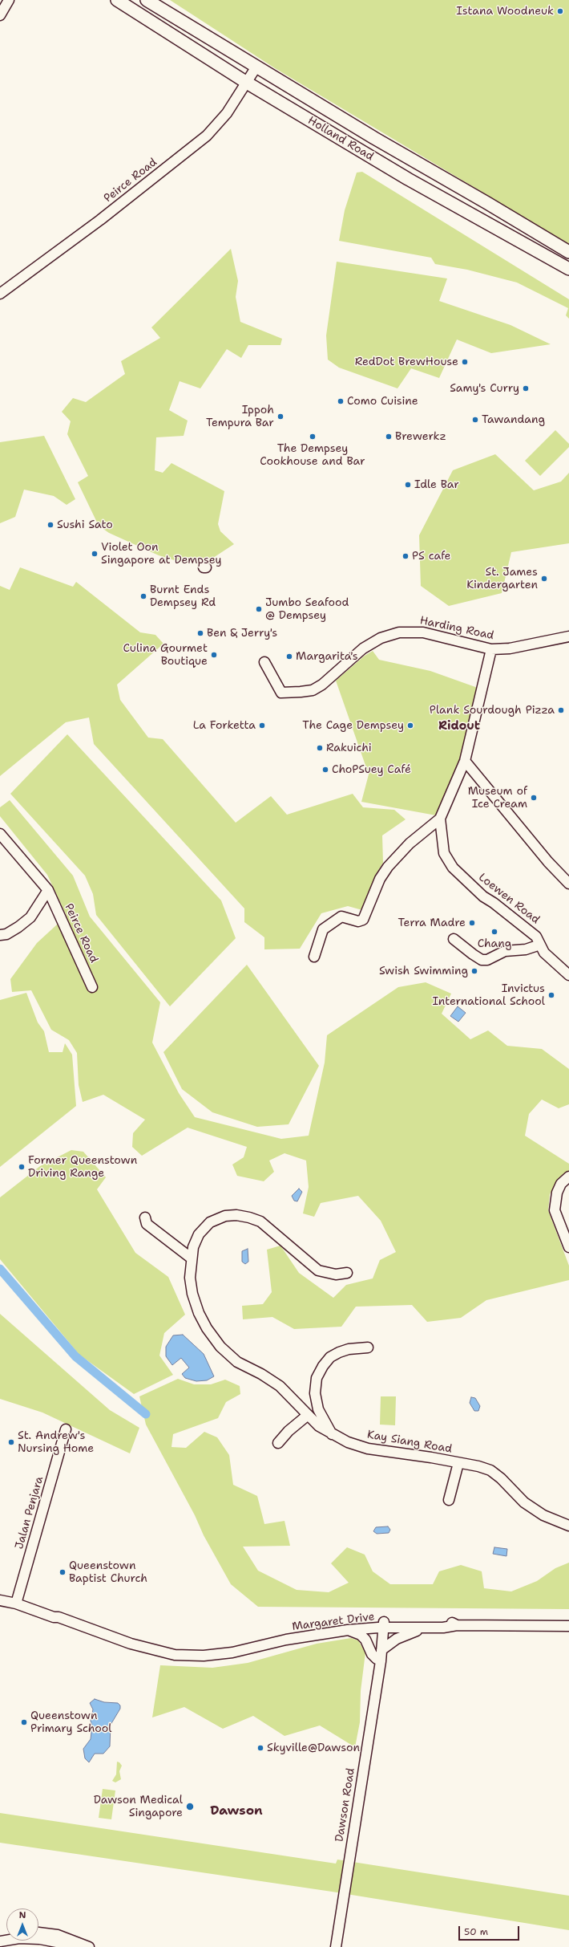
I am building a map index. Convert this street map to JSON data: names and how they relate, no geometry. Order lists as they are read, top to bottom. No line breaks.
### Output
{"streets":{"main road":["Holland Road"],"street":["Peirce Road","Harding Road","Loewen Road","Kay Siang Road","Jalan Penjara","Margaret Drive","Dawson Road"]},"crossings":[["Holland Road","Peirce Road"],["Harding Road","Loewen Road"],["Jalan Penjara","Margaret Drive"],["Margaret Drive","Dawson Road"]],"districts":["Ridout","Dawson"],"places":["Istana Woodneuk","RedDot BrewHouse","Samy's Curry","Como Cuisine","Ippoh Tempura Bar","Tawandang","The Dempsey Cookhouse and Bar","Brewerkz","Idle Bar","Sushi Sato","Violet Oon Singapore at Dempsey","PS cafe","St. James Kindergarten","Burnt Ends Dempsey Rd","Jumbo Seafood @ Dempsey","Ben & Jerry's","Culina Gourmet Boutique","Margarita's","Plank Sourdough Pizza","La Forketta","The Cage Dempsey","Rakuichi","ChoPSuey Café","Museum of Ice Cream","Terra Madre","Chang","Swish Swimming","Invictus International School","Former Queenstown Driving Range","St. Andrew's Nursing Home","Queenstown Baptist Church","Queenstown Primary School","Skyville@Dawson","Dawson Medical Singapore"],"scale_bar":"50 m","north":"top"}
